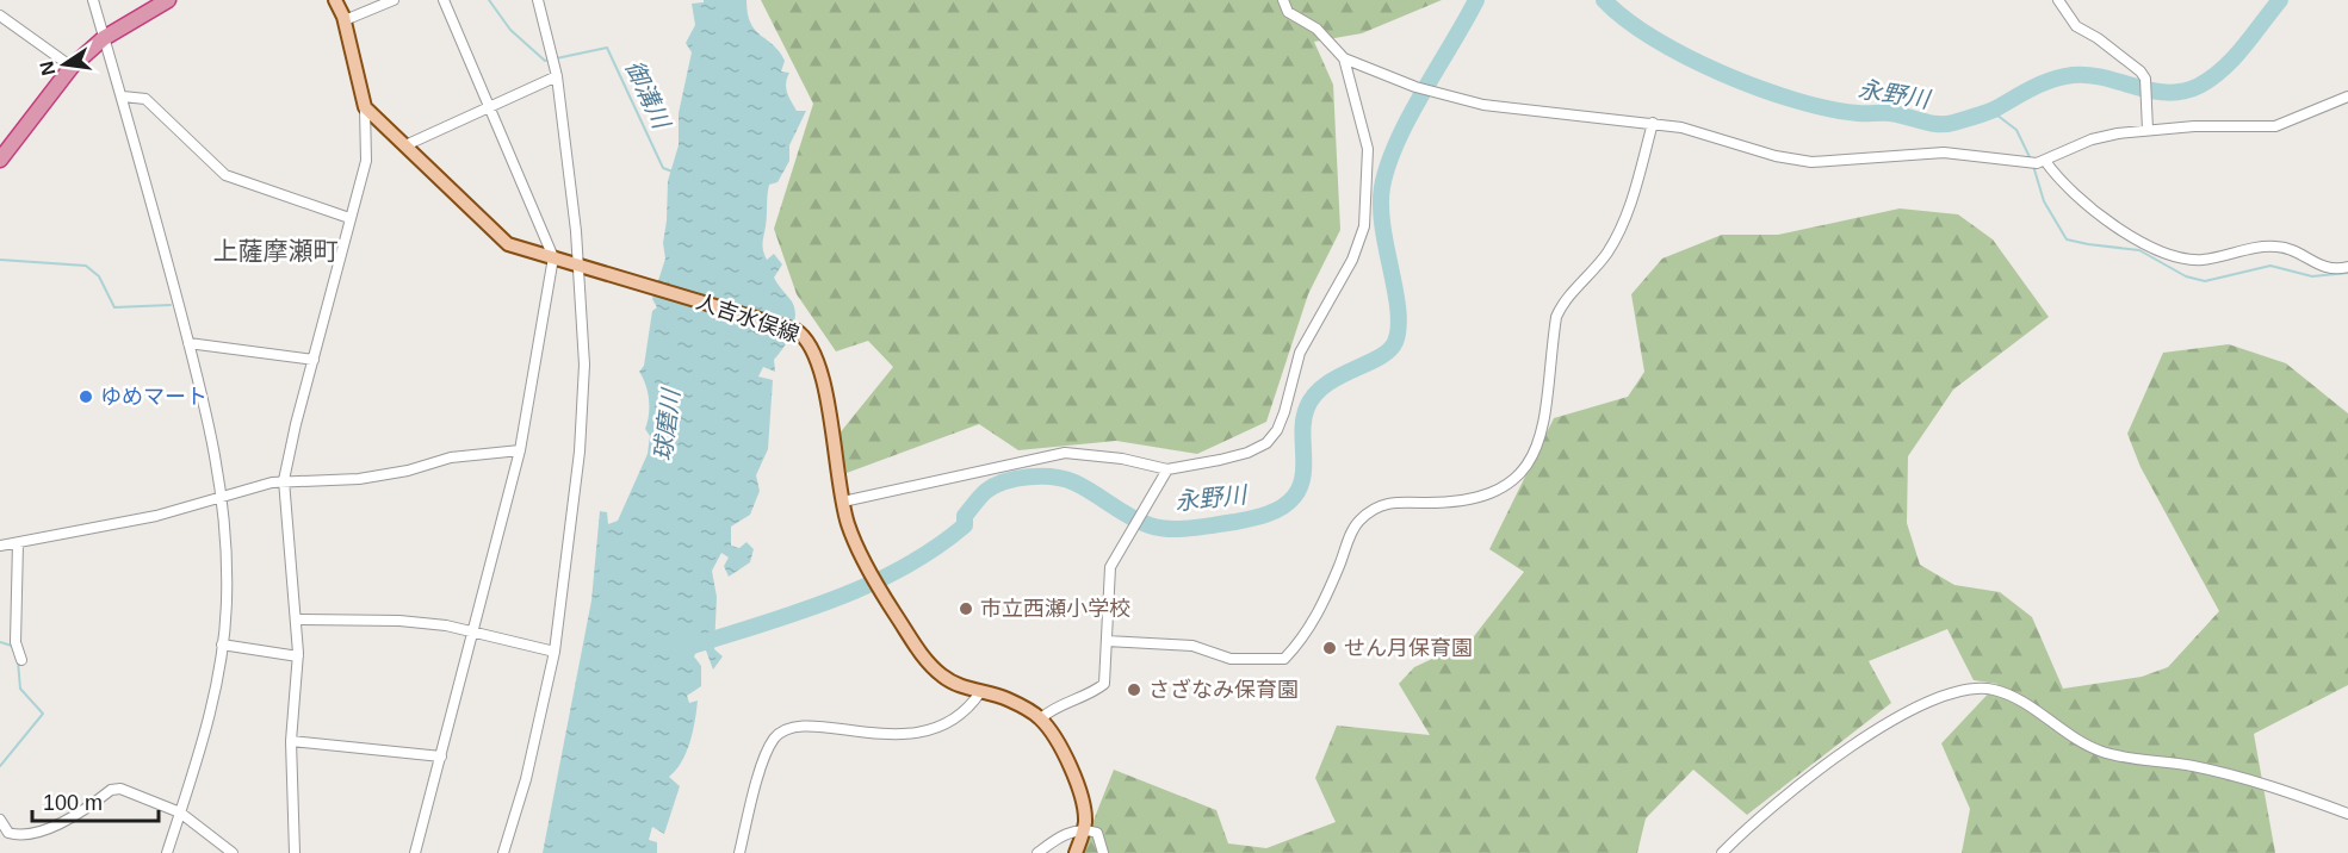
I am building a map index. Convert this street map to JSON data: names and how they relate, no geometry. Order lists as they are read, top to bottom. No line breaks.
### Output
{"streets":{"main road":["人吉水俣線"]},"districts":["上薩摩瀬町"],"water":["御溝川","永野川","球磨川"],"places":["ゆめマート","市立西瀬小学校","せん月保育園","さざなみ保育園"],"scale_bar":"100 m","north":"left"}
